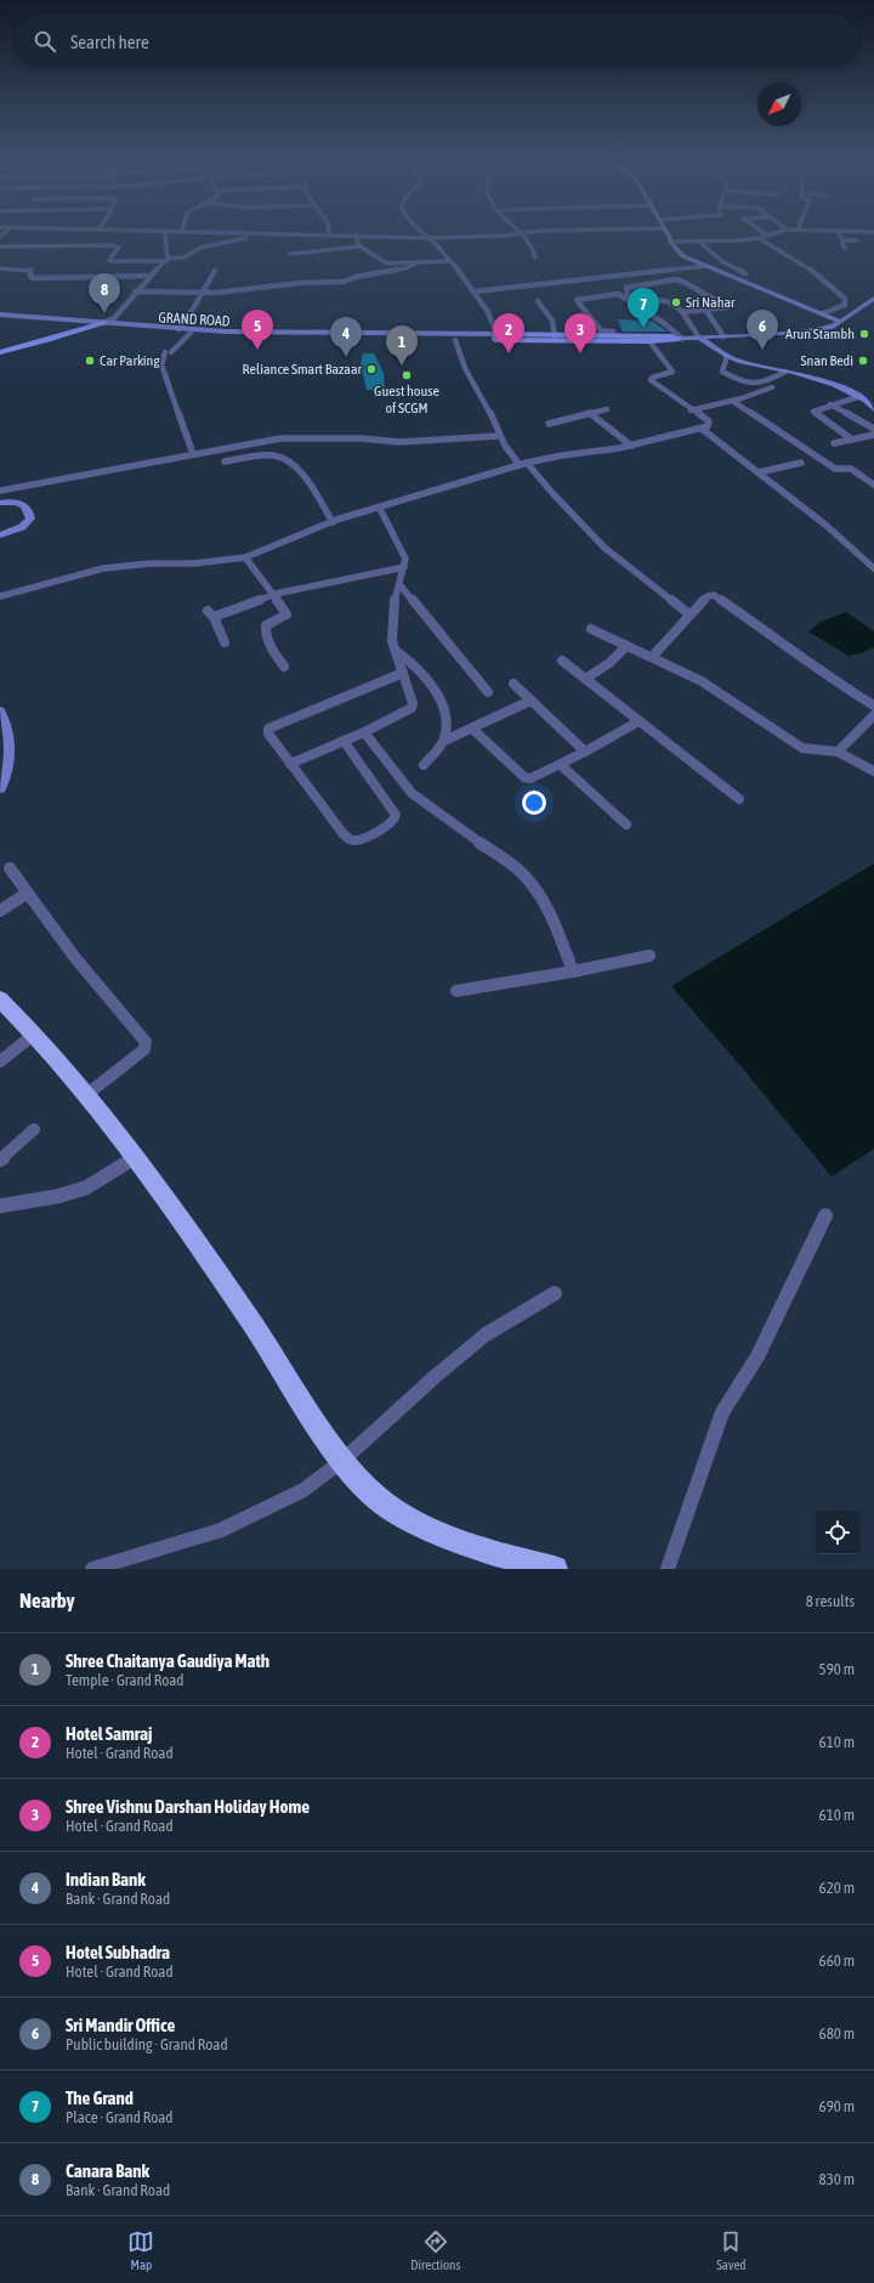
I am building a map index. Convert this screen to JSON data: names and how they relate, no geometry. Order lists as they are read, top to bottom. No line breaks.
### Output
{"streets":{"main road":["GRAND ROAD"]},"places":["Sri Nahar","Arun Stambh","Car Parking","Snan Bedi","Reliance Smart Bazaar","Guest house of SCGM"],"north":"bottom left","page":{"search":"Search here","pins":["8","7","5","6","2","3","4","1"],"heading":["Nearby","8 results"],"list":[{"mark":"1","name":"Shree Chaitanya Gaudiya Math","note":"Temple · Grand Road","value":"590 m"},{"mark":"2","name":"Hotel Samraj","note":"Hotel · Grand Road","value":"610 m"},{"mark":"3","name":"Shree Vishnu Darshan Holiday Home","note":"Hotel · Grand Road","value":"610 m"},{"mark":"4","name":"Indian Bank","note":"Bank · Grand Road","value":"620 m"},{"mark":"5","name":"Hotel Subhadra","note":"Hotel · Grand Road","value":"660 m"},{"mark":"6","name":"Sri Mandir Office","note":"Public building · Grand Road","value":"680 m"},{"mark":"7","name":"The Grand","note":"Place · Grand Road","value":"690 m"},{"mark":"8","name":"Canara Bank","note":"Bank · Grand Road","value":"830 m"}],"nav":["Map","Directions","Saved"]}}
